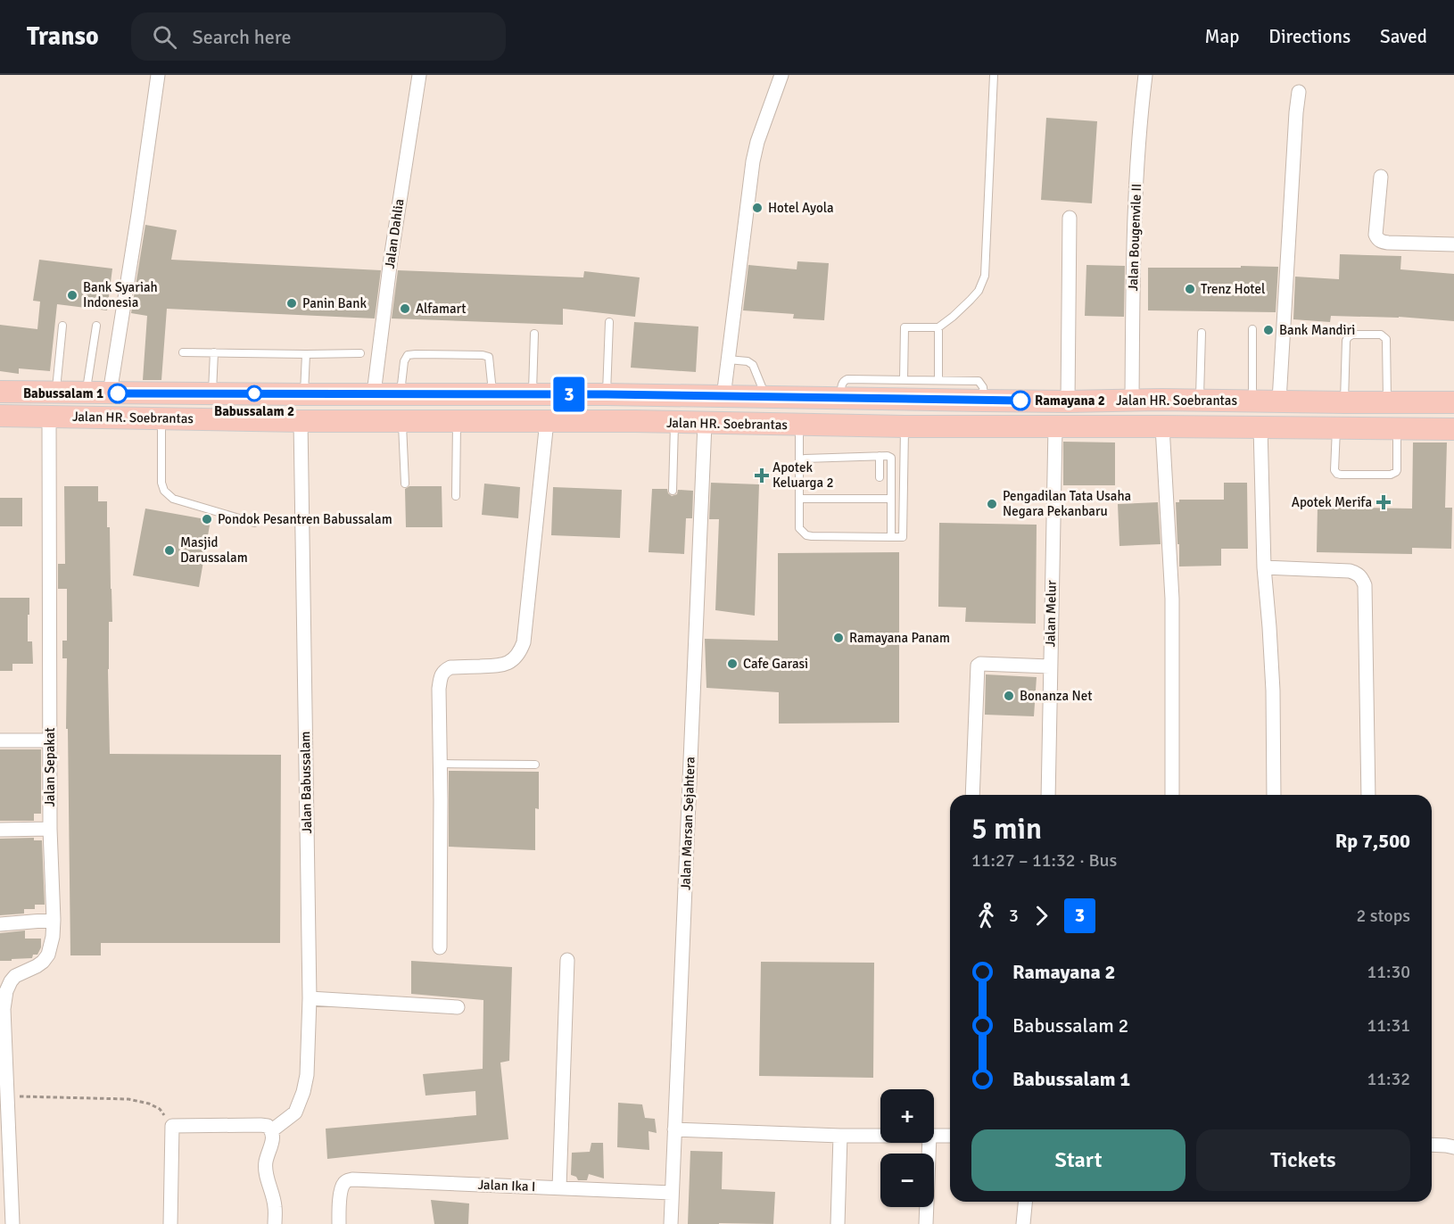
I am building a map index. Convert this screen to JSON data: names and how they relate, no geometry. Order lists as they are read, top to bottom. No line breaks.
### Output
{"streets":{"main road":["Jalan HR. Soebrantas"],"street":["Jalan Dahlia","Jalan Bougenvile II","Jalan Melur","Jalan Sepakat","Jalan Babussalam","Jalan Marsan Sejahtera","Jalan Ika I"]},"crossings":[["Jalan Dahlia","Jalan HR. Soebrantas"],["Jalan Bougenvile II","Jalan HR. Soebrantas"],["Jalan HR. Soebrantas","Jalan Melur"],["Jalan HR. Soebrantas","Jalan Sepakat"],["Jalan HR. Soebrantas","Jalan Babussalam"],["Jalan HR. Soebrantas","Jalan Marsan Sejahtera"],["Jalan Marsan Sejahtera","Jalan Ika I"]],"places":{"other":["Hotel Ayola","Trenz Hotel","Bank Syariah Indonesia","Panin Bank","Alfamart","Bank Mandiri","Babussalam 1","Babussalam 2","Ramayana 2","Pengadilan Tata Usaha Negara Pekanbaru","Pondok Pesantren Babussalam","Masjid Darussalam","Ramayana Panam","Cafe Garasi","Bonanza Net"],"health":["Apotek Keluarga 2","Apotek Merifa"]},"lines":["bus line 3"],"page":{"header":"Transo","search":"Search here","nav":["Map","Directions","Saved"],"on_map":"3","heading":["5 min","11:27 – 11:32 · Bus","Rp 7,500"],"legs":["3","3","2 stops"],"list":[{"name":"Ramayana 2","value":"11:30"},{"name":"Babussalam 2","value":"11:31"},{"name":"Babussalam 1","value":"11:32"}],"map_buttons":["+","−"],"buttons":["Start","Tickets"]}}
